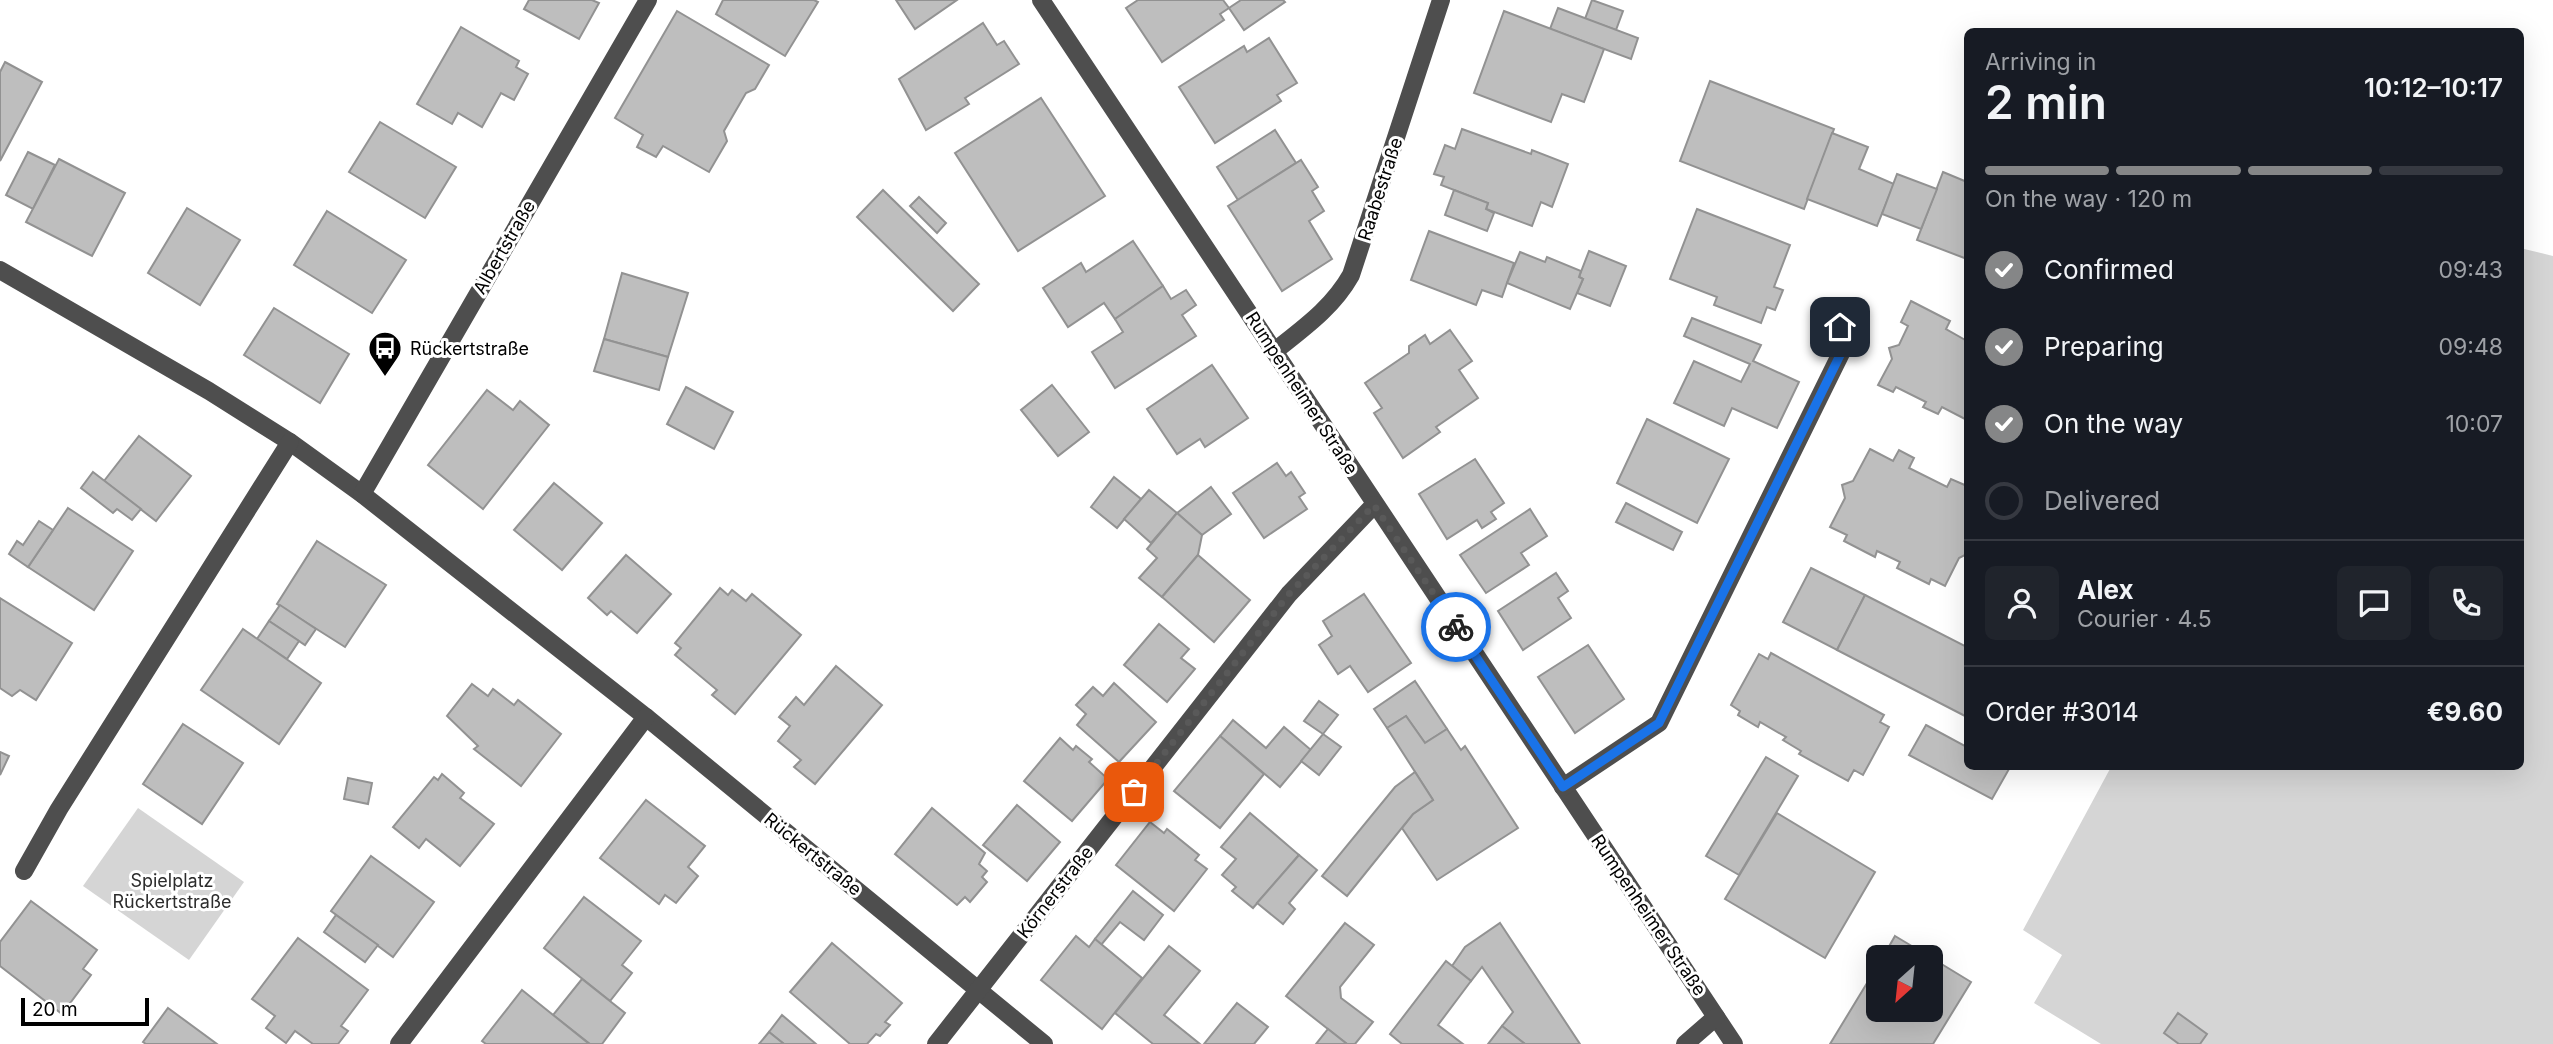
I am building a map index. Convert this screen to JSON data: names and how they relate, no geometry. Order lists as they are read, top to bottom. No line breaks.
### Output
{"streets":{"street":["Raabestraße","Albertstraße","Rumpenheimer Straße","Rückertstraße","Körnerstraße"]},"crossings":[["Raabestraße","Rumpenheimer Straße"],["Albertstraße","Rückertstraße"],["Rumpenheimer Straße","Körnerstraße"],["Rückertstraße","Körnerstraße"]],"parks":["Spielplatz Rückertstraße"],"places":{"bus stop":["Rückertstraße"]},"scale_bar":"20 m","north":"bottom left","page":{"heading":["2 min","Arriving in","10:12–10:17"],"panel":["Alex","Courier · 4.5","Order #3014","€9.60"],"bar":"On the way · 120 m","list":[["Confirmed","09:43"],["Preparing","09:48"],["On the way","10:07"],"Delivered"],"scale":"20 m"}}
